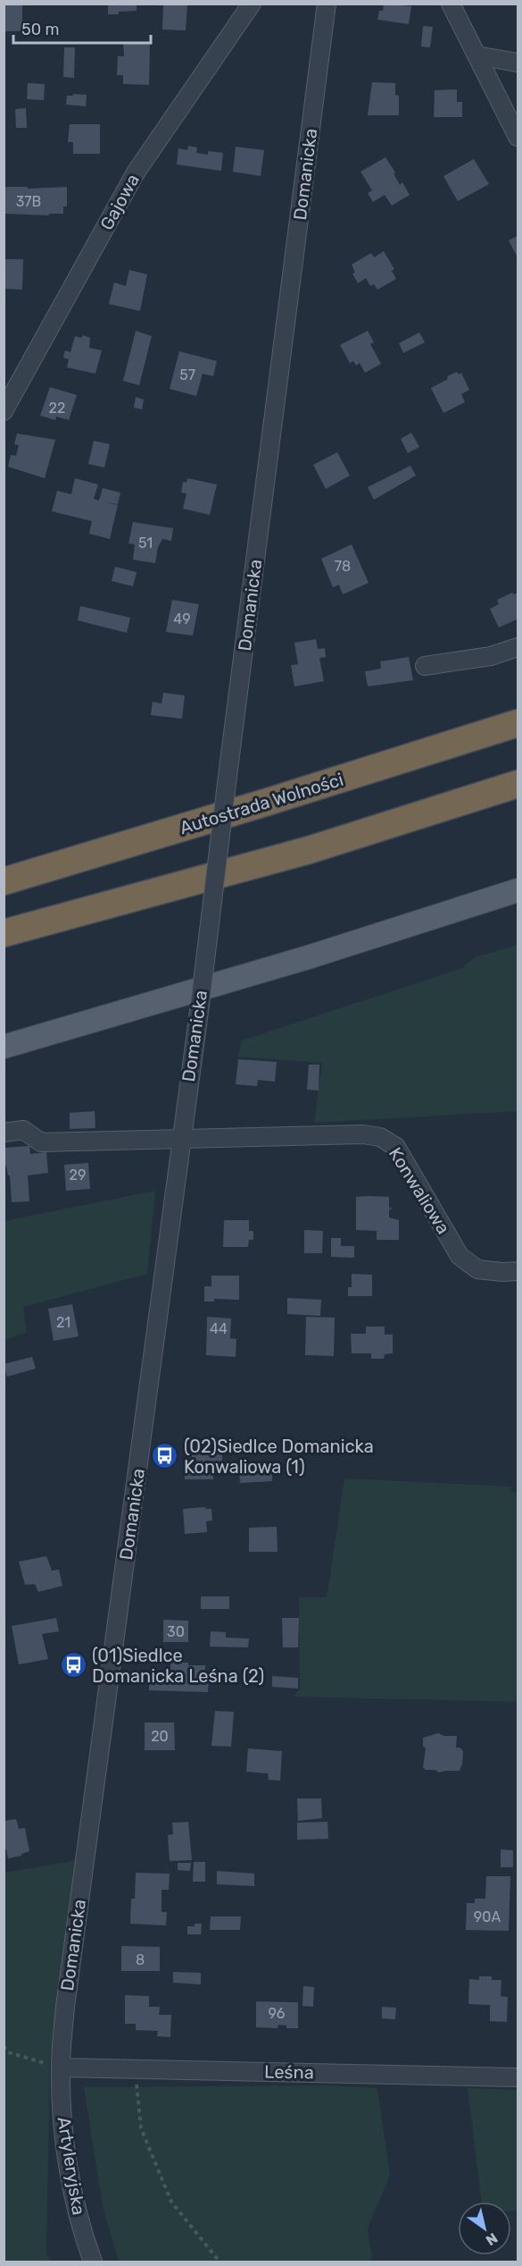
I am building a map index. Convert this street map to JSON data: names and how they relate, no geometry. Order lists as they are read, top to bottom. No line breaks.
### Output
{"streets":{"highway":["Autostrada Wolności"],"street":["Domanicka","Gajowa","Konwaliowa","Leśna","Artyleryjska"]},"crossings":[["Domanicka","Konwaliowa"],["Domanicka","Leśna"],["Domanicka","Artyleryjska"],["Leśna","Artyleryjska"]],"places":{"bus stop":["(02)Siedlce Domanicka Konwaliowa (1)","(01)Siedlce Domanicka Leśna (2)"]},"house_numbers":["37B","57","22","51","78","49","29","21","44","30","20","90A","8","96"],"scale_bar":"50 m","north":"bottom right"}
